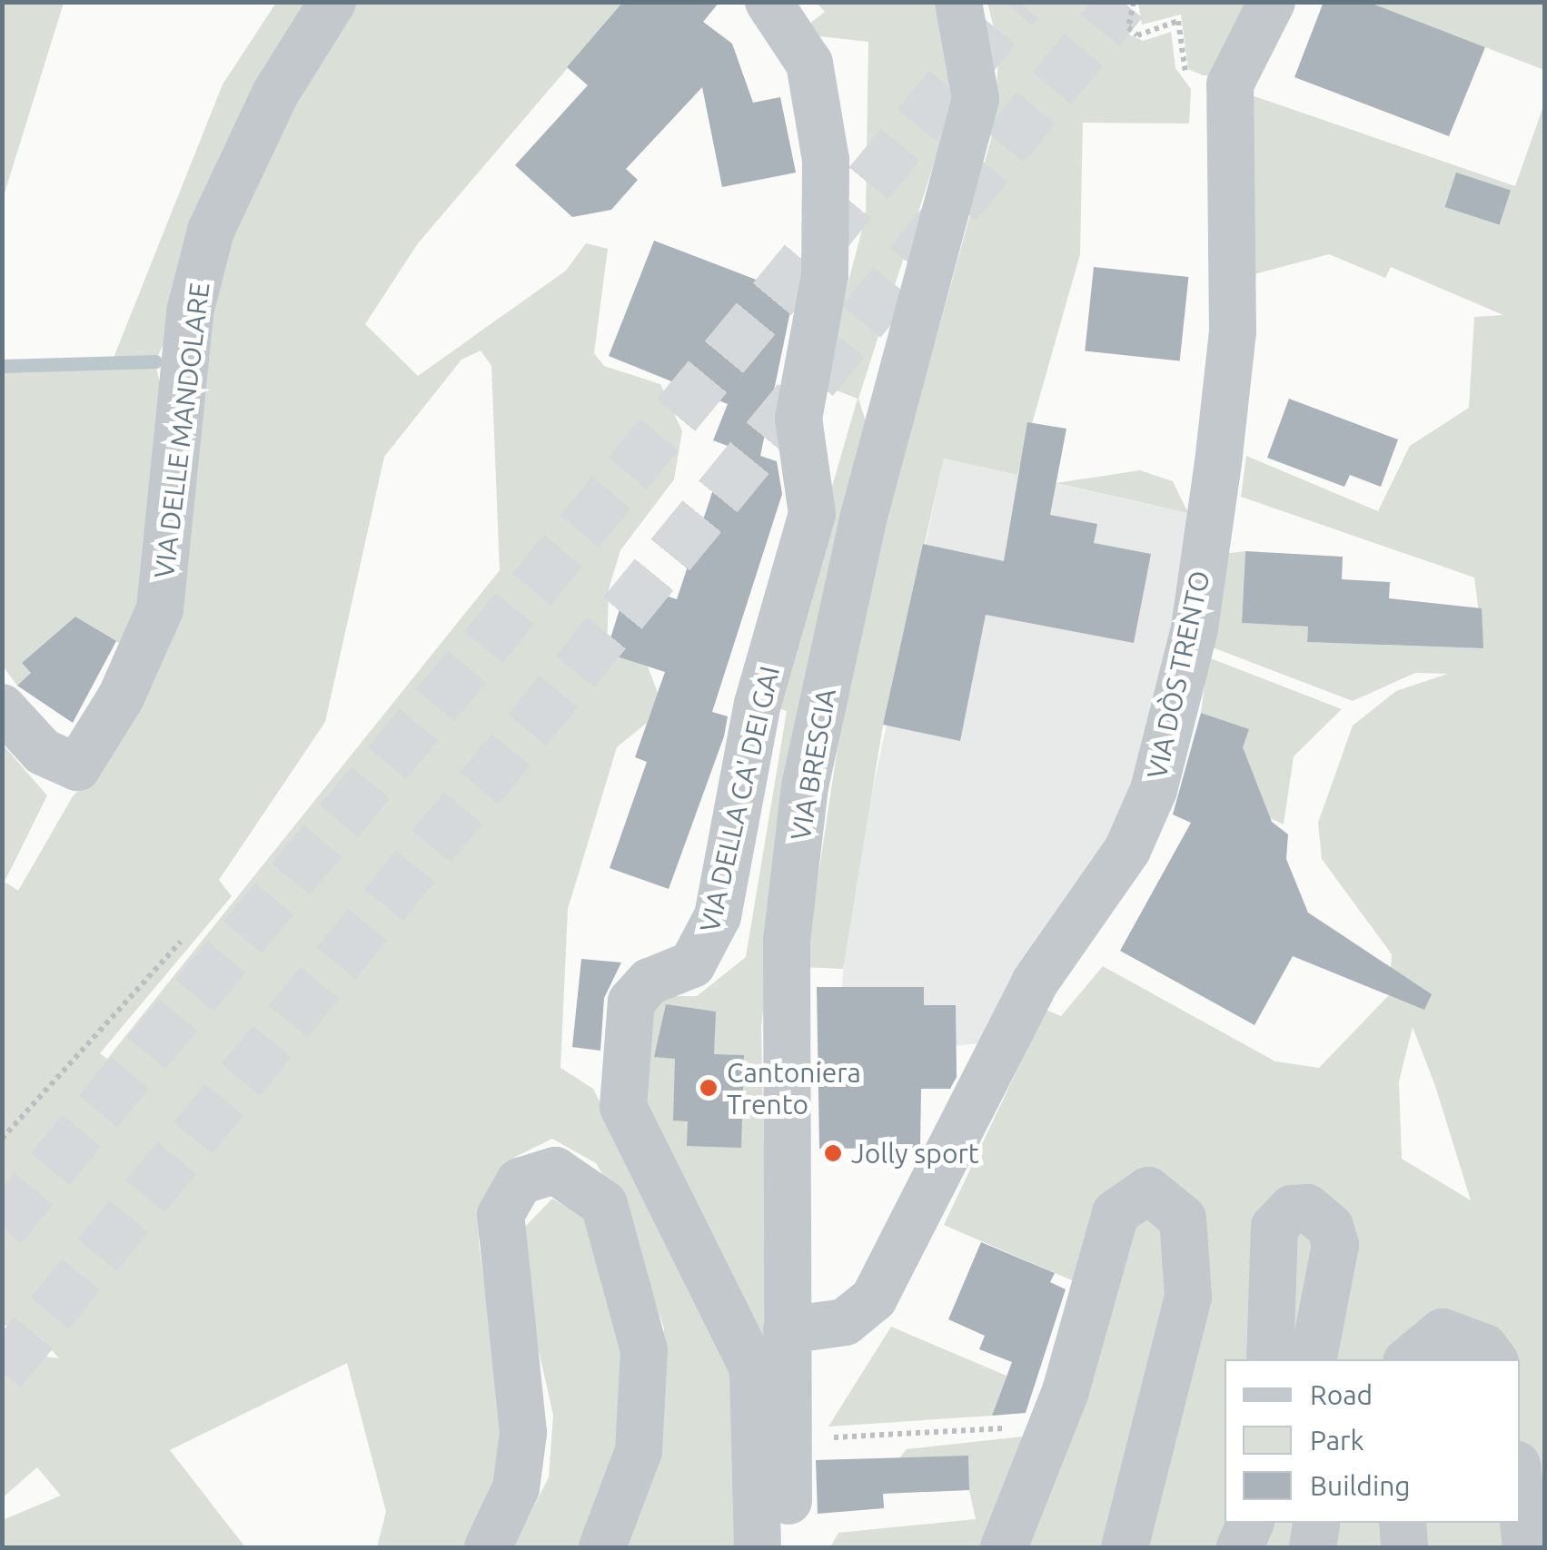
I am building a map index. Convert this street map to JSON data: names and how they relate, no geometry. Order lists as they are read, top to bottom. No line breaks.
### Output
{"streets":{"street":["VIA DELLE MANDOLARE","VIA DÒS TRENTO","VIA BRESCIA","VIA DELLA CA' DEI GAI"]},"crossings":[["VIA DÒS TRENTO","VIA BRESCIA"]],"places":["Cantoniera Trento","Jolly sport"],"legend":["Road","Park","Building"]}
